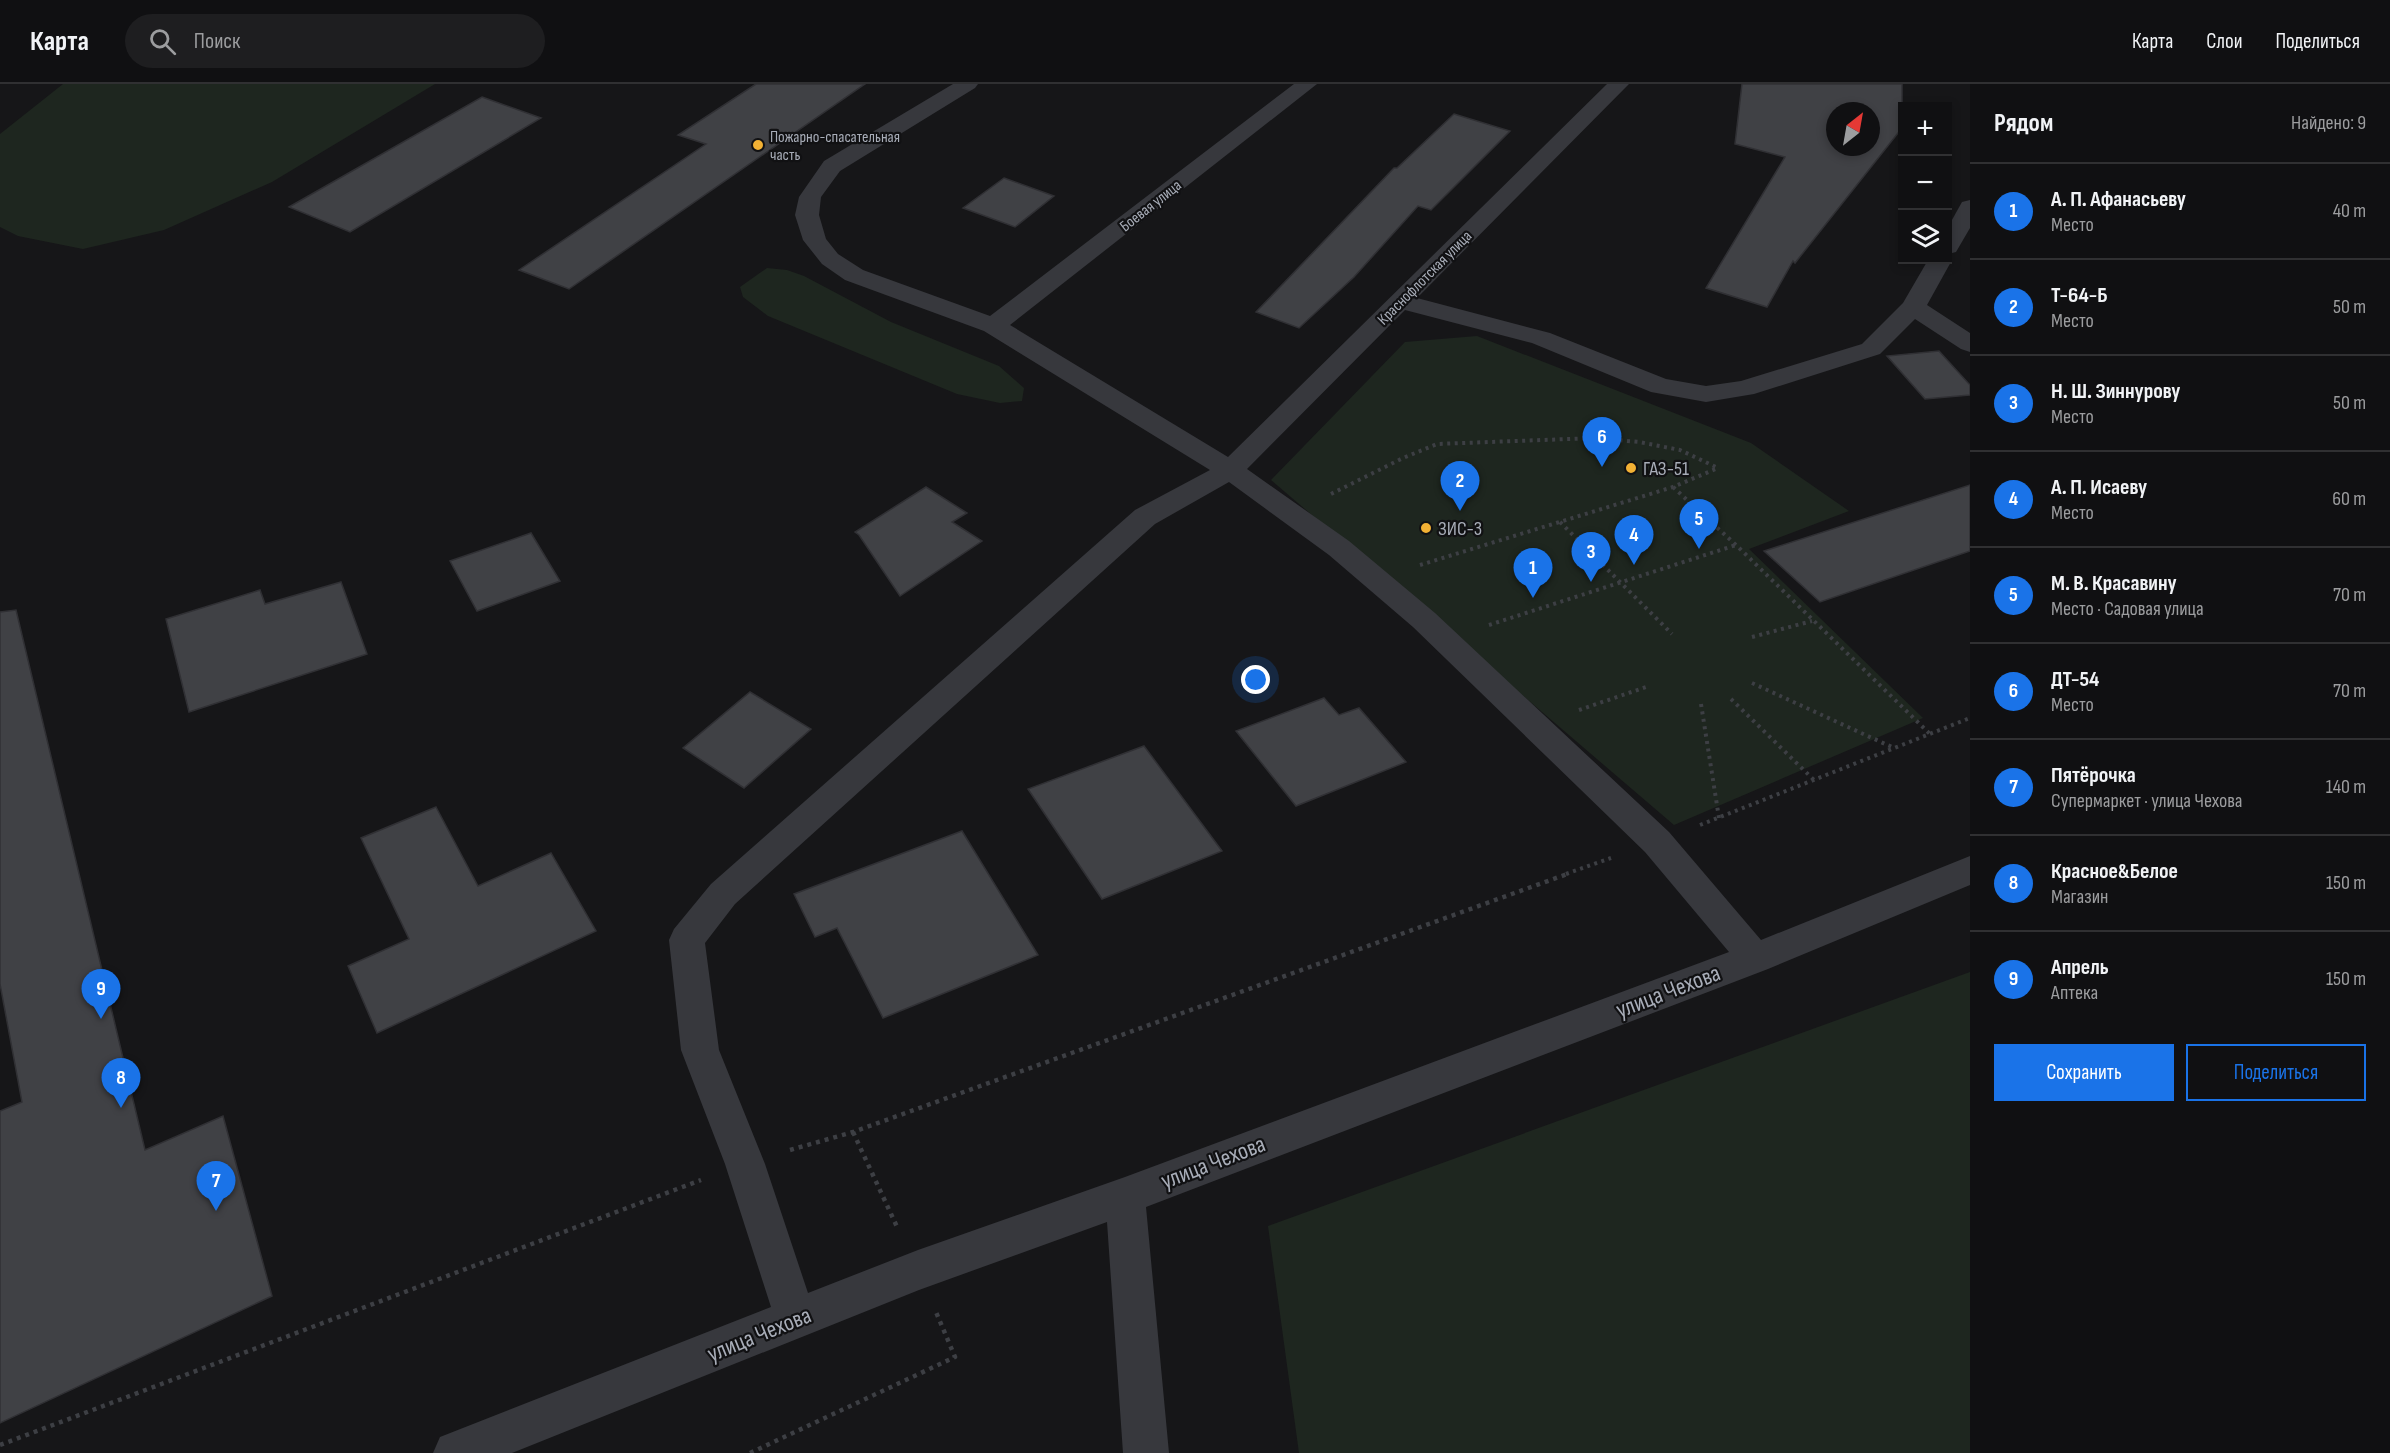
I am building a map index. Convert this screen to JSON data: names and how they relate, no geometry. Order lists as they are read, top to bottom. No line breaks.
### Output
{"streets":{"street":["Боевая улица","Краснофлотская улица","улица Чехова"]},"crossings":[["Краснофлотская улица","улица Чехова"]],"places":["Пожарно-спасательная часть","ГАЗ-51","ЗИС-3"],"north":"top right","page":{"header":"Карта","search":"Поиск","nav":["Карта","Слои","Поделиться"],"heading":["Рядом","Найдено: 9"],"map_buttons":["+","−"],"list":[{"mark":"1","name":"А. П. Афанасьеву","note":"Место","value":"40 m"},{"mark":"2","name":"Т-64-Б","note":"Место","value":"50 m"},{"mark":"3","name":"Н. Ш. Зиннурову","note":"Место","value":"50 m"},{"mark":"4","name":"А. П. Исаеву","note":"Место","value":"60 m"},{"mark":"5","name":"М. В. Красавину","note":"Место · Садовая улица","value":"70 m"},{"mark":"6","name":"ДТ-54","note":"Место","value":"70 m"},{"mark":"7","name":"Пятёрочка","note":"Супермаркет · улица Чехова","value":"140 m"},{"mark":"8","name":"Красное&Белое","note":"Магазин","value":"150 m"},{"mark":"9","name":"Апрель","note":"Аптека","value":"150 m"}],"pins":["6","2","5","4","3","1","9","8","7"],"buttons":["Сохранить","Поделиться"]}}
